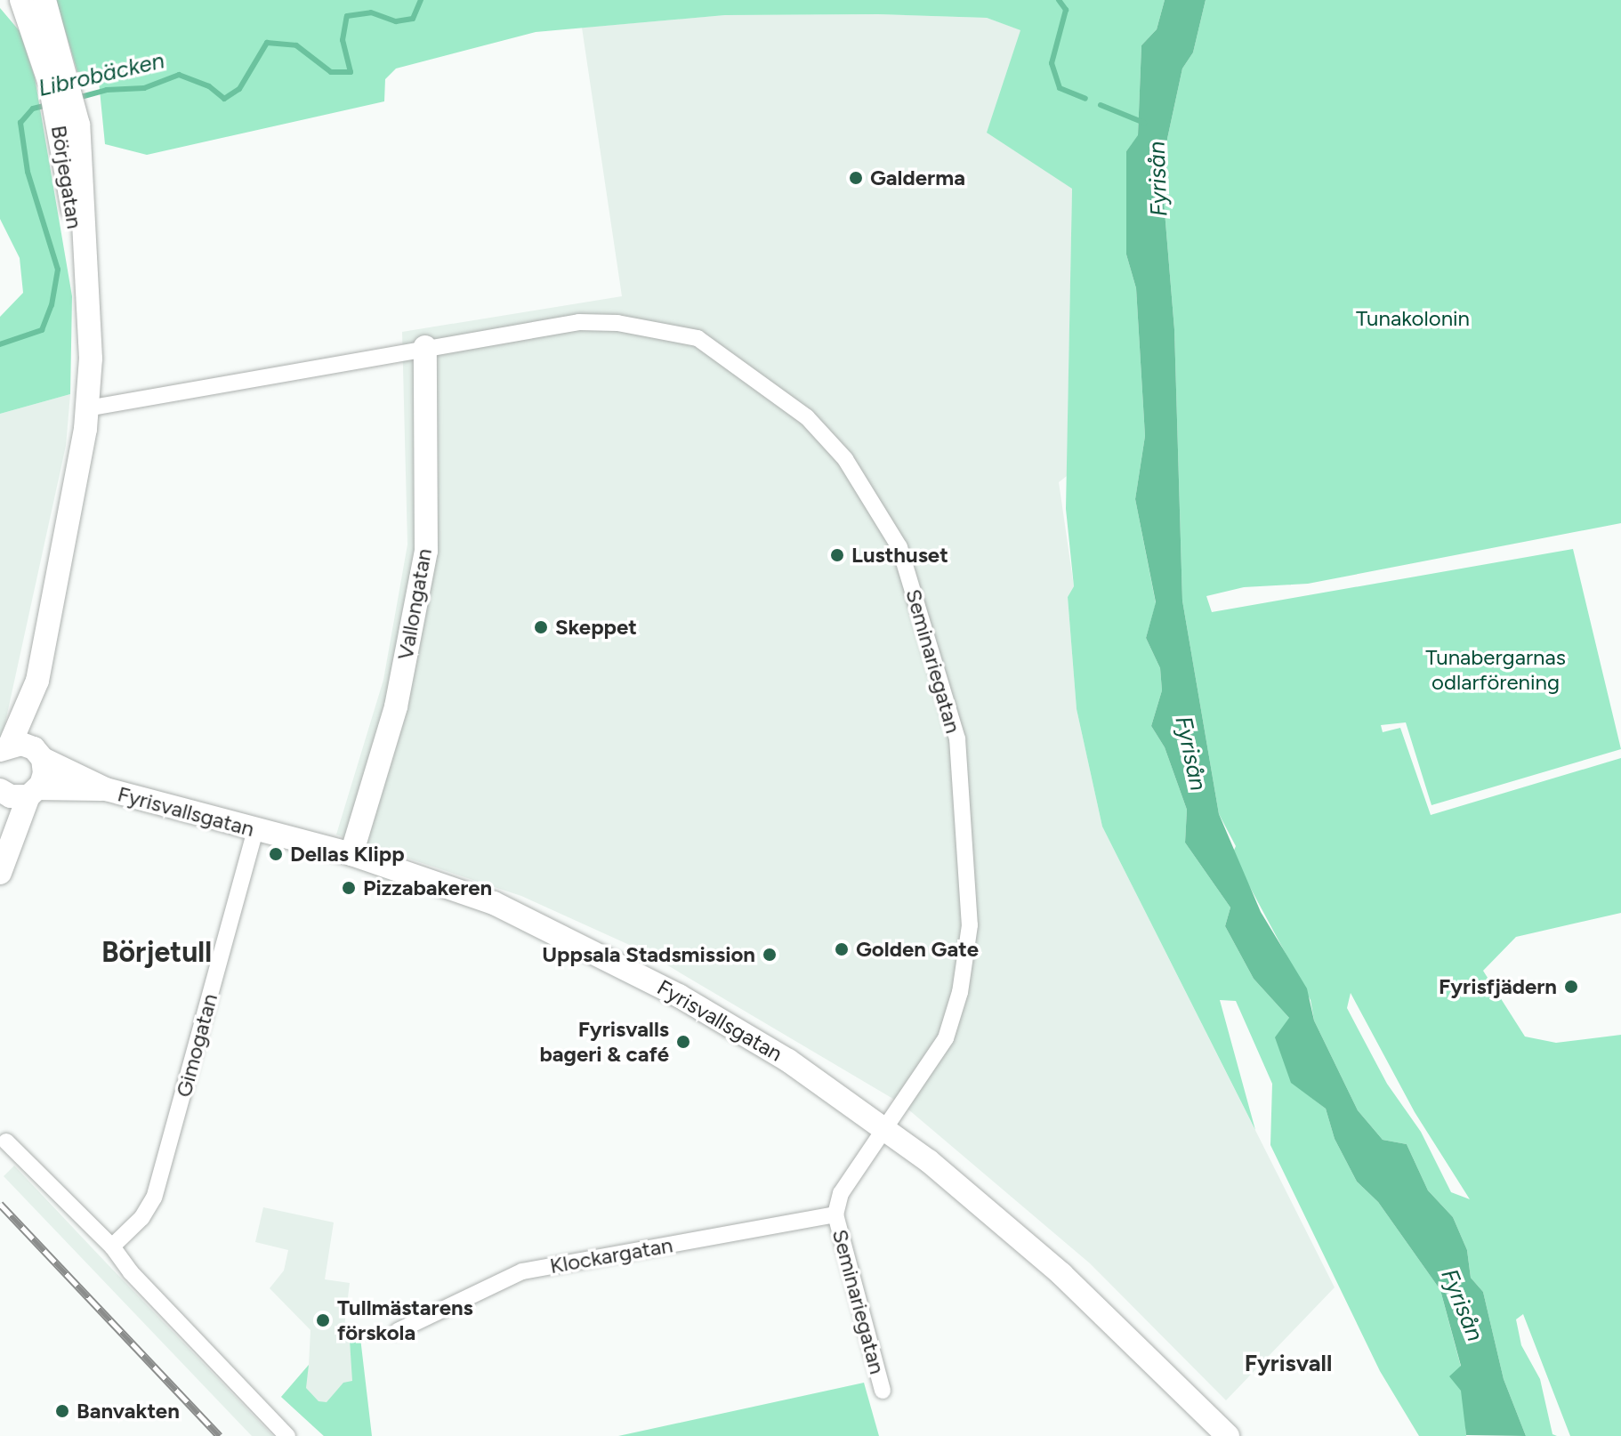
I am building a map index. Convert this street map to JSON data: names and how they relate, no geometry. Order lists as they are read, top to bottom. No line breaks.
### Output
{"streets":{"street":["Börjegatan","Vallongatan","Seminariegatan","Fyrisvallsgatan","Gimogatan","Klockargatan"]},"crossings":[["Börjegatan","Seminariegatan"],["Börjegatan","Fyrisvallsgatan"],["Vallongatan","Seminariegatan"],["Vallongatan","Fyrisvallsgatan"],["Seminariegatan","Fyrisvallsgatan"],["Seminariegatan","Klockargatan"],["Fyrisvallsgatan","Gimogatan"]],"districts":["Börjetull","Fyrisvall"],"water":["Librobäcken","Fyrisån"],"parks":["Tunakolonin","Tunabergarnas odlarförening"],"places":["Galderma","Lusthuset","Skeppet","Dellas Klipp","Pizzabakeren","Golden Gate","Uppsala Stadsmission","Fyrisfjädern","Fyrisvalls bageri & café","Tullmästarens förskola","Banvakten"]}
